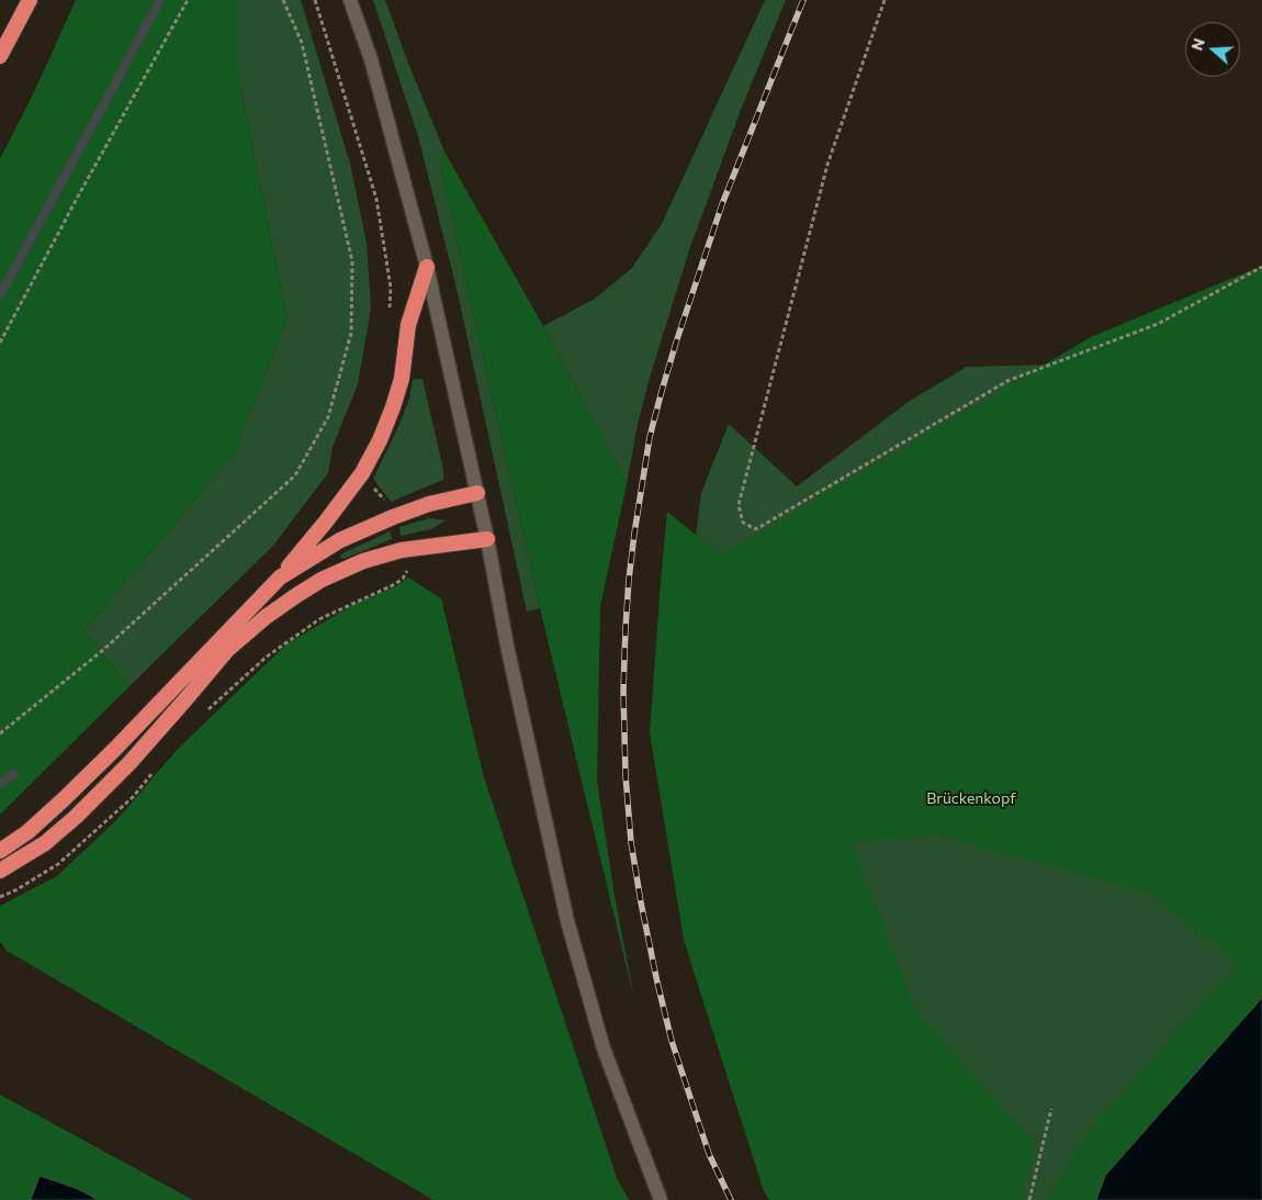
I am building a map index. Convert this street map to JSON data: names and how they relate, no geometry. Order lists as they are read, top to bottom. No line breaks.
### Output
{"parks":["Brückenkopf"],"north":"left"}
